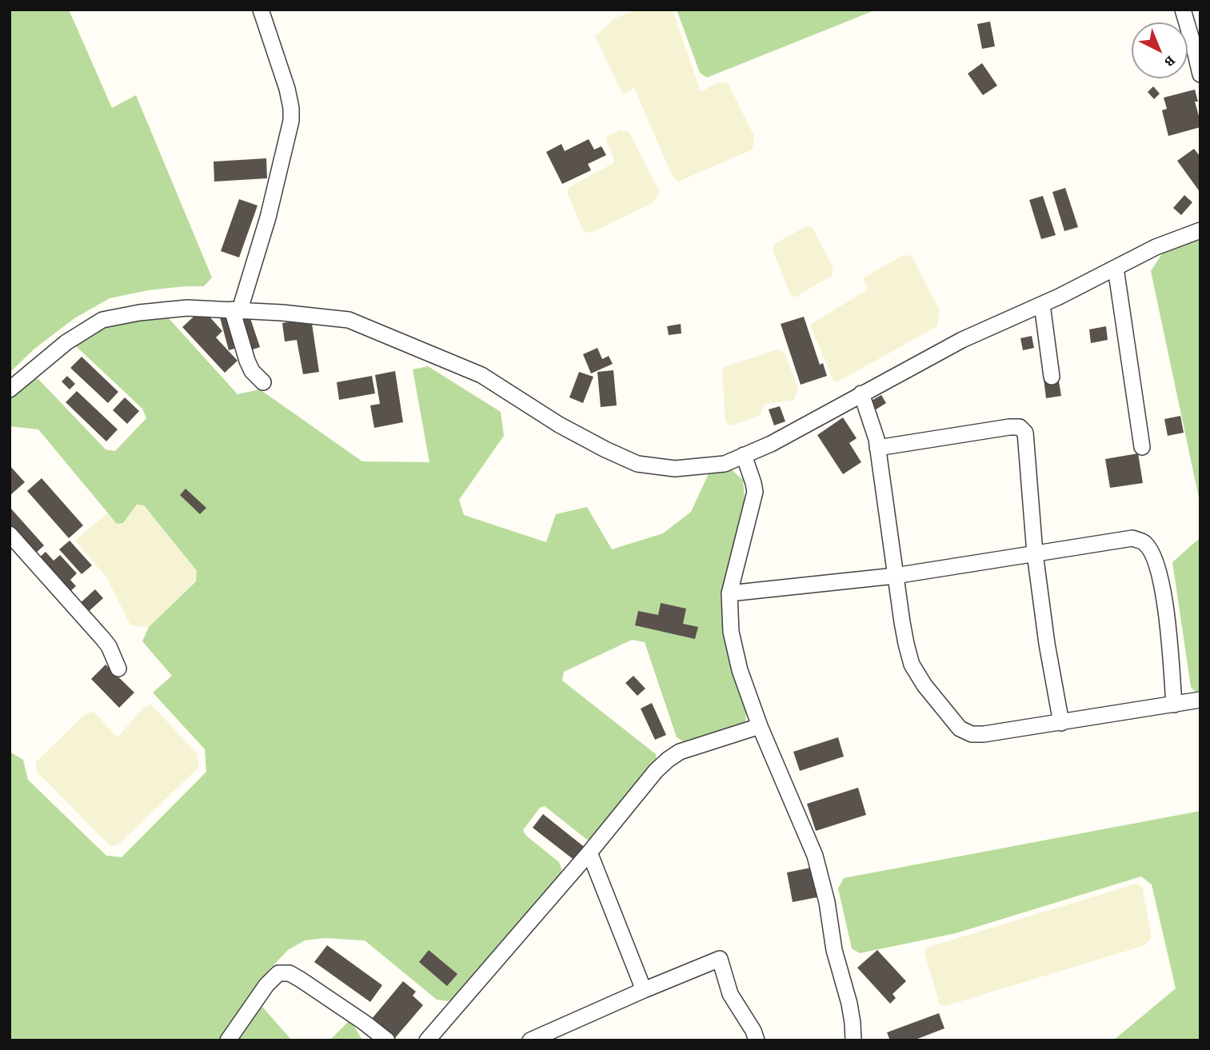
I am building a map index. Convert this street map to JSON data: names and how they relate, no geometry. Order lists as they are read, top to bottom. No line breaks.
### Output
{"north":"bottom right"}
